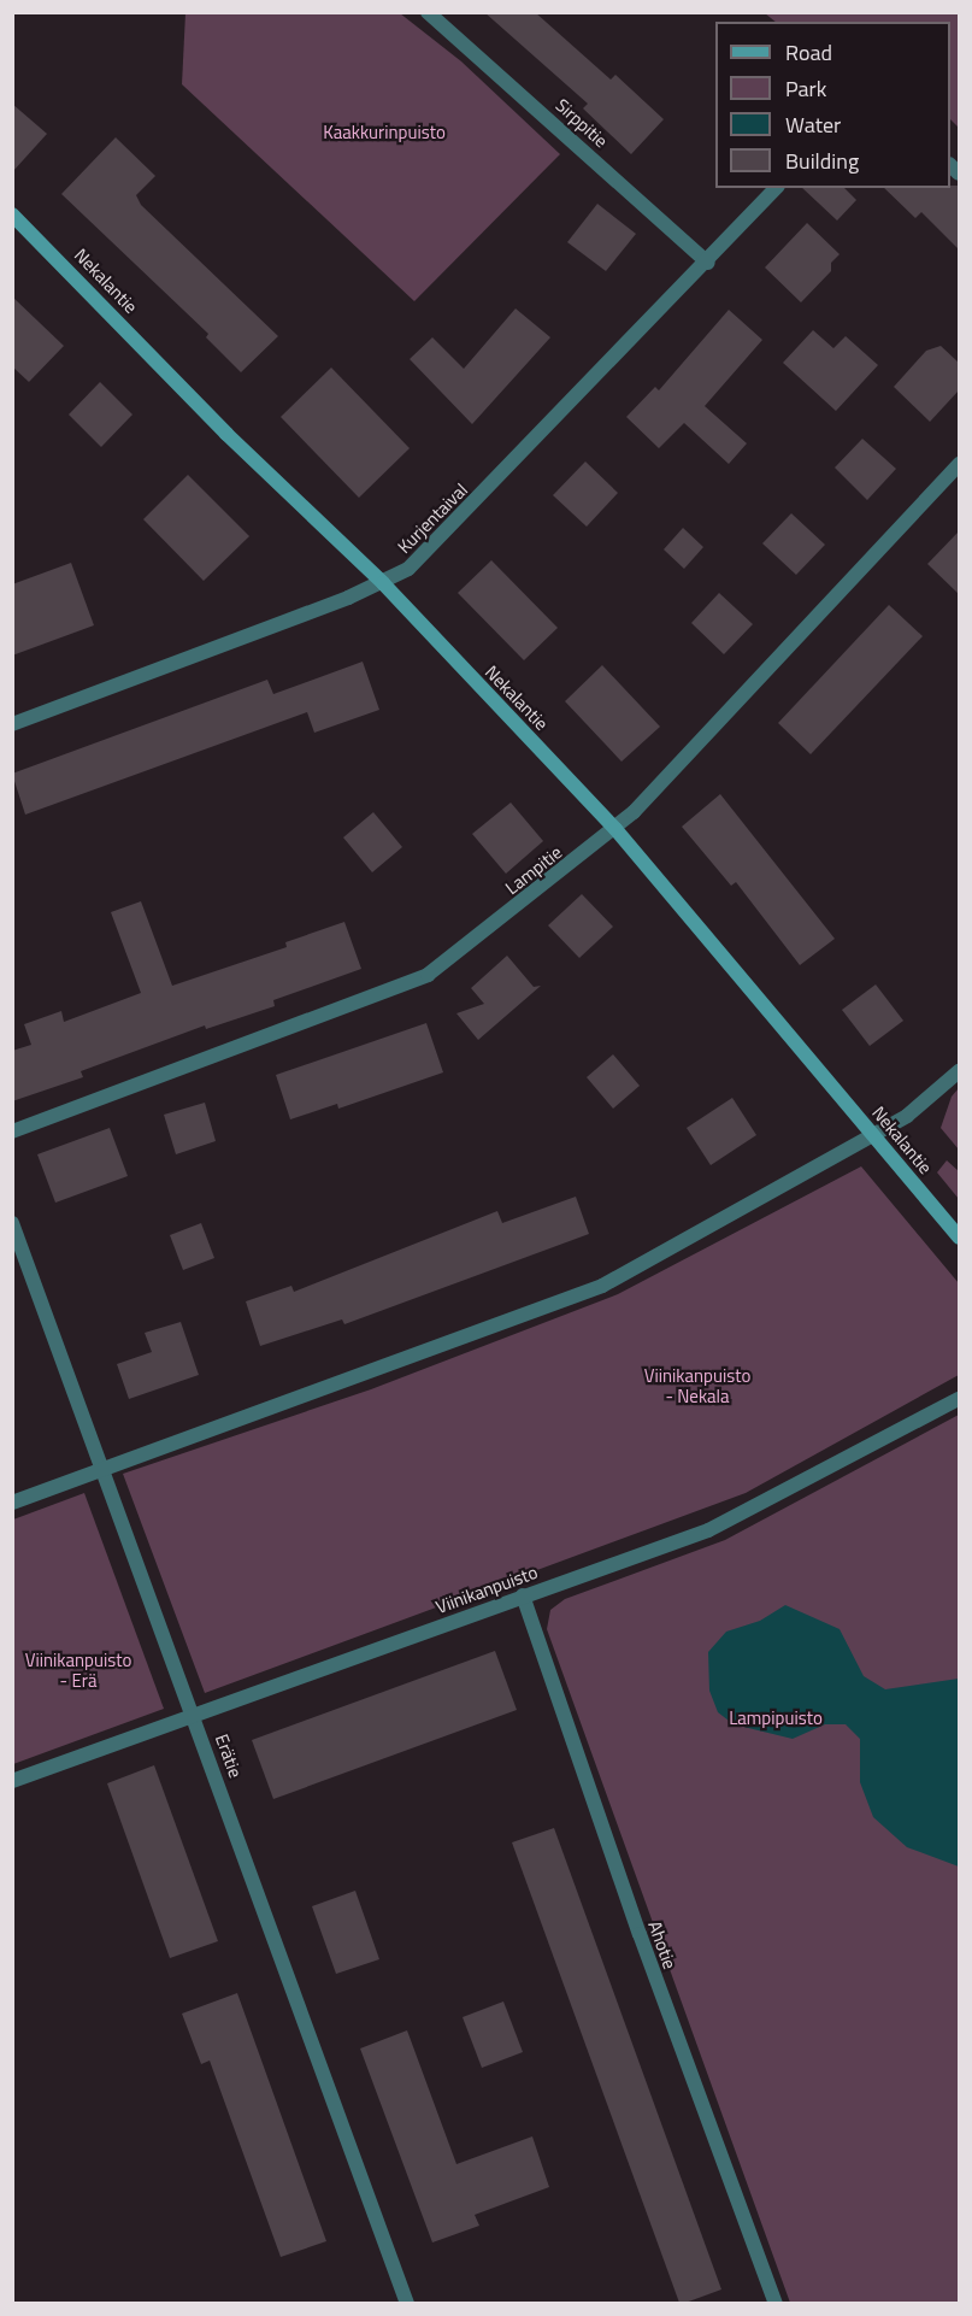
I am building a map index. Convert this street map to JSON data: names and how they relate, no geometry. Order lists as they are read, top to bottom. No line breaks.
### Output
{"streets":{"main road":["Nekalantie"],"street":["Sirppitie","Kurjentaival","Lampitie","Viinikanpuisto","Erätie","Ahotie"]},"crossings":[["Sirppitie","Kurjentaival"],["Nekalantie","Kurjentaival"],["Nekalantie","Lampitie"],["Viinikanpuisto","Erätie"],["Viinikanpuisto","Ahotie"]],"parks":["Kaakkurinpuisto","Viinikanpuisto - Nekala","Viinikanpuisto - Erä","Lampipuisto"],"legend":["Road","Park","Water","Building"]}
